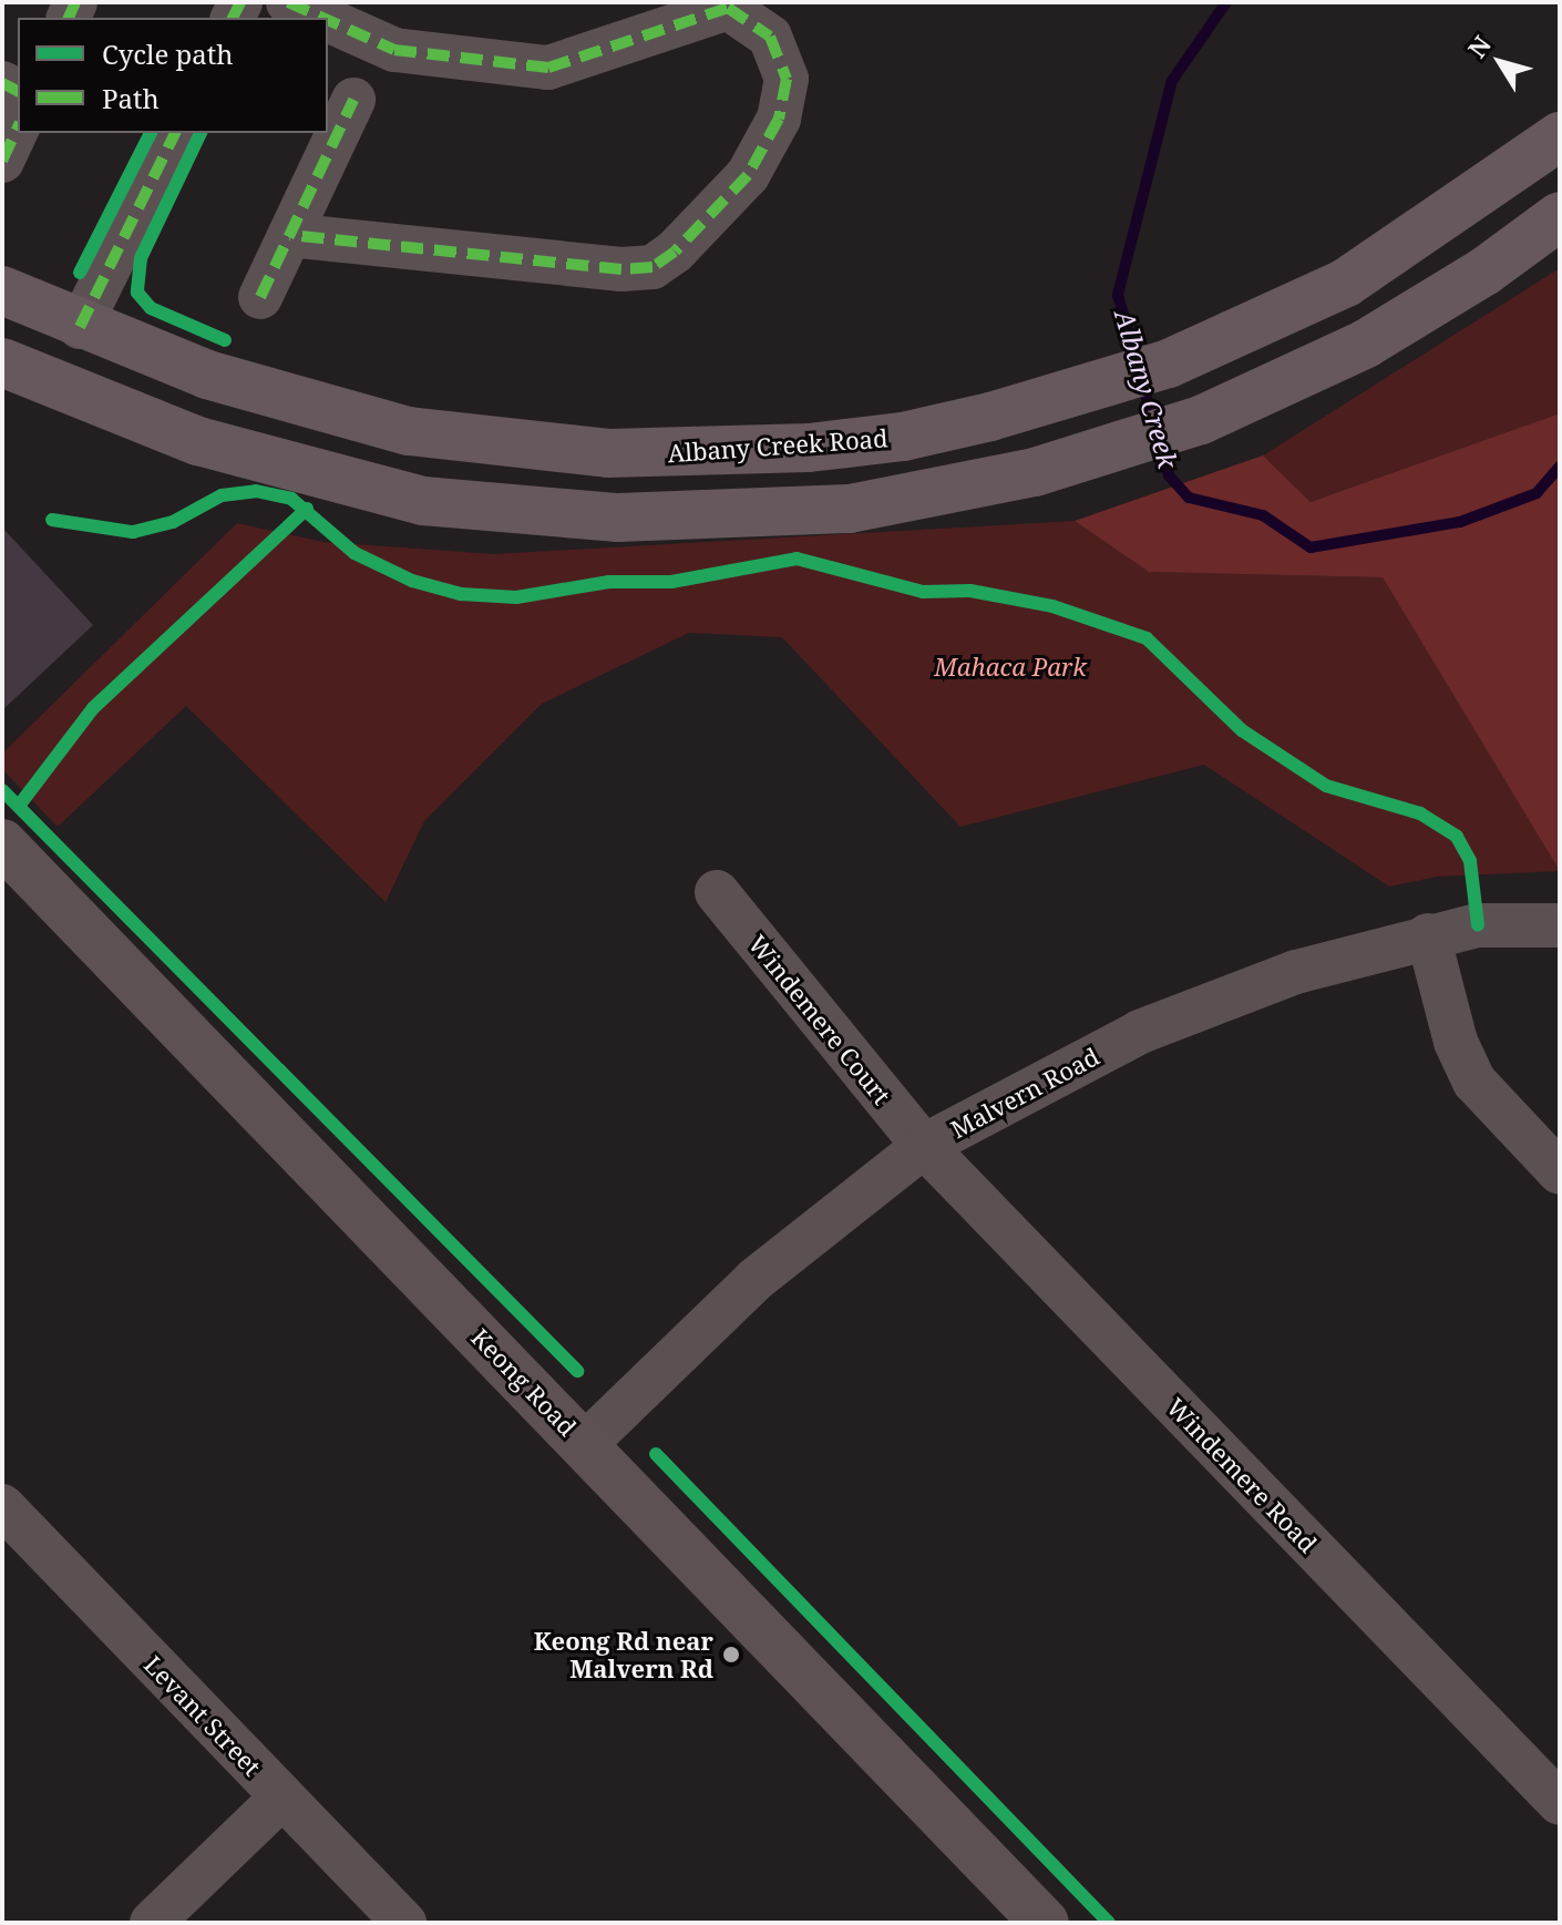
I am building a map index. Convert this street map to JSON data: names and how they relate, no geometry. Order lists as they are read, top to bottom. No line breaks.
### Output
{"streets":{"main road":["Albany Creek Road"],"street":["Windemere Court","Malvern Road","Keong Road","Windemere Road","Levant Street"]},"crossings":[["Windemere Court","Malvern Road"],["Windemere Court","Windemere Road"],["Malvern Road","Keong Road"],["Malvern Road","Windemere Road"]],"water":["Albany Creek"],"parks":["Mahaca Park"],"places":["Keong Rd near Malvern Rd"],"legend":["Cycle path","Path"],"north":"top left"}
